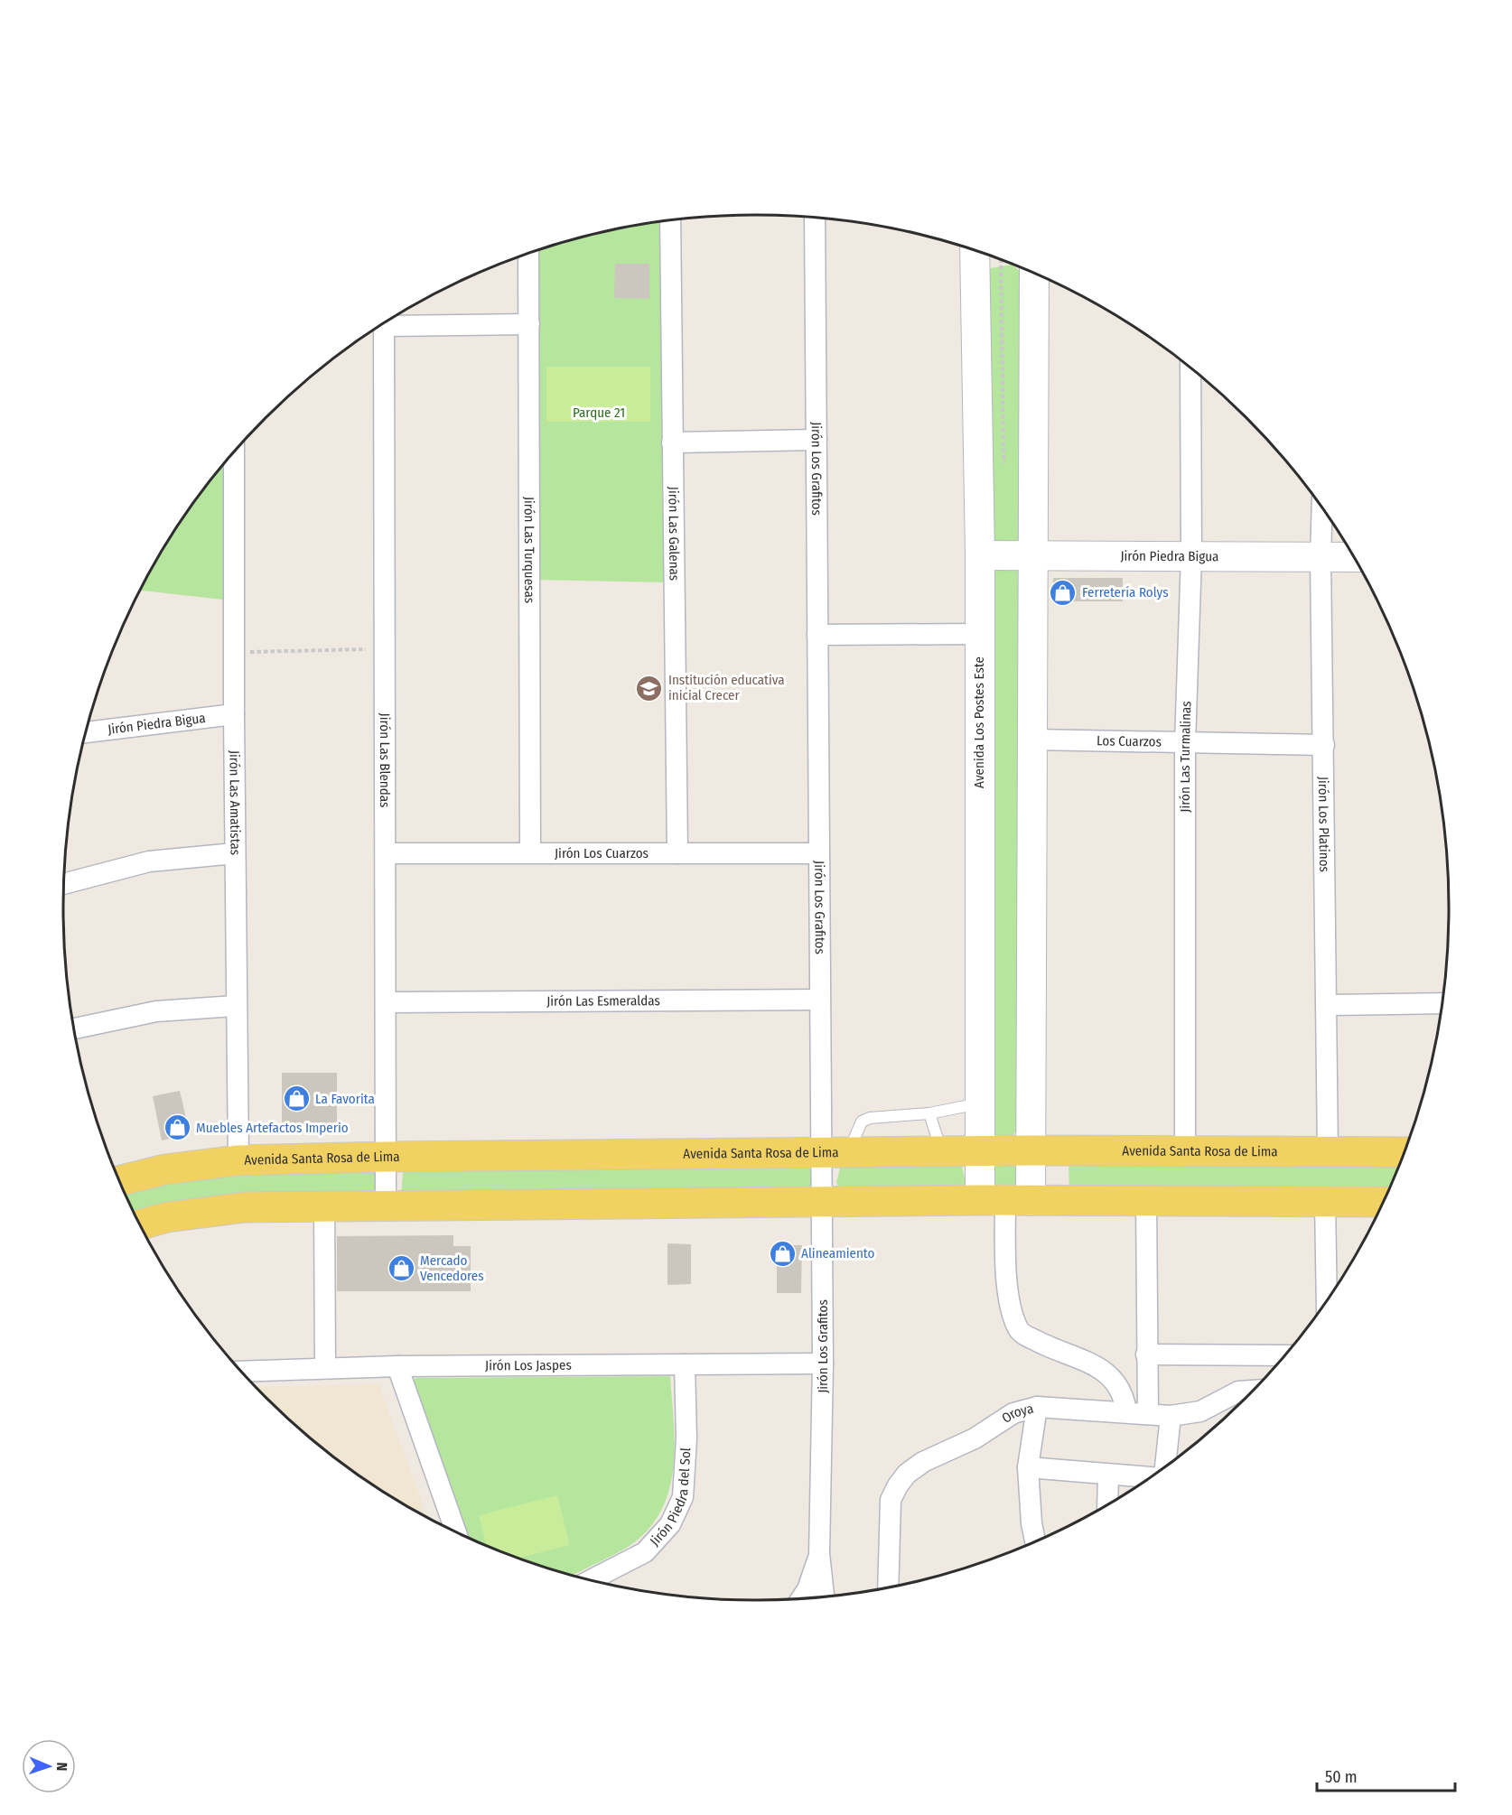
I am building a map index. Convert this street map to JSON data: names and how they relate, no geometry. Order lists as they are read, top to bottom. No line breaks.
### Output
{"streets":{"main road":["Jirón Piedra Bigua","Avenida Los Postes Este","Avenida Santa Rosa de Lima"],"street":["Jirón Los Grafitos","Jirón Las Galenas","Jirón Las Turquesas","Los Cuarzos","Jirón Las Turmalinas","Jirón Las Blendas","Jirón Las Amatistas","Jirón Los Platinos","Jirón Los Cuarzos","Jirón Las Esmeraldas","Jirón Los Jaspes","Oroya","Jirón Piedra del Sol"]},"crossings":[["Jirón Los Grafitos","Jirón Los Cuarzos"],["Jirón Los Grafitos","Jirón Las Esmeraldas"],["Jirón Los Grafitos","Avenida Santa Rosa de Lima"],["Jirón Los Grafitos","Jirón Los Jaspes"],["Jirón Las Galenas","Jirón Los Cuarzos"],["Jirón Las Turquesas","Jirón Los Cuarzos"],["Jirón Piedra Bigua","Avenida Los Postes Este"],["Jirón Piedra Bigua","Jirón Las Turmalinas"],["Jirón Piedra Bigua","Jirón Las Amatistas"],["Jirón Piedra Bigua","Jirón Los Platinos"],["Avenida Los Postes Este","Avenida Santa Rosa de Lima"],["Los Cuarzos","Jirón Las Turmalinas"],["Los Cuarzos","Jirón Los Platinos"],["Jirón Las Turmalinas","Avenida Santa Rosa de Lima"],["Jirón Las Blendas","Jirón Los Cuarzos"],["Jirón Las Blendas","Jirón Las Esmeraldas"],["Jirón Las Blendas","Avenida Santa Rosa de Lima"],["Jirón Las Amatistas","Avenida Santa Rosa de Lima"],["Jirón Los Platinos","Avenida Santa Rosa de Lima"],["Jirón Los Jaspes","Jirón Piedra del Sol"]],"parks":["Parque 21"],"places":{"shop":["Ferretería Rolys","La Favorita","Muebles Artefactos Imperio","Alineamiento","Mercado Vencedores"],"school or university":["Institución educativa inicial Crecer"]},"scale_bar":"50 m","north":"right"}
